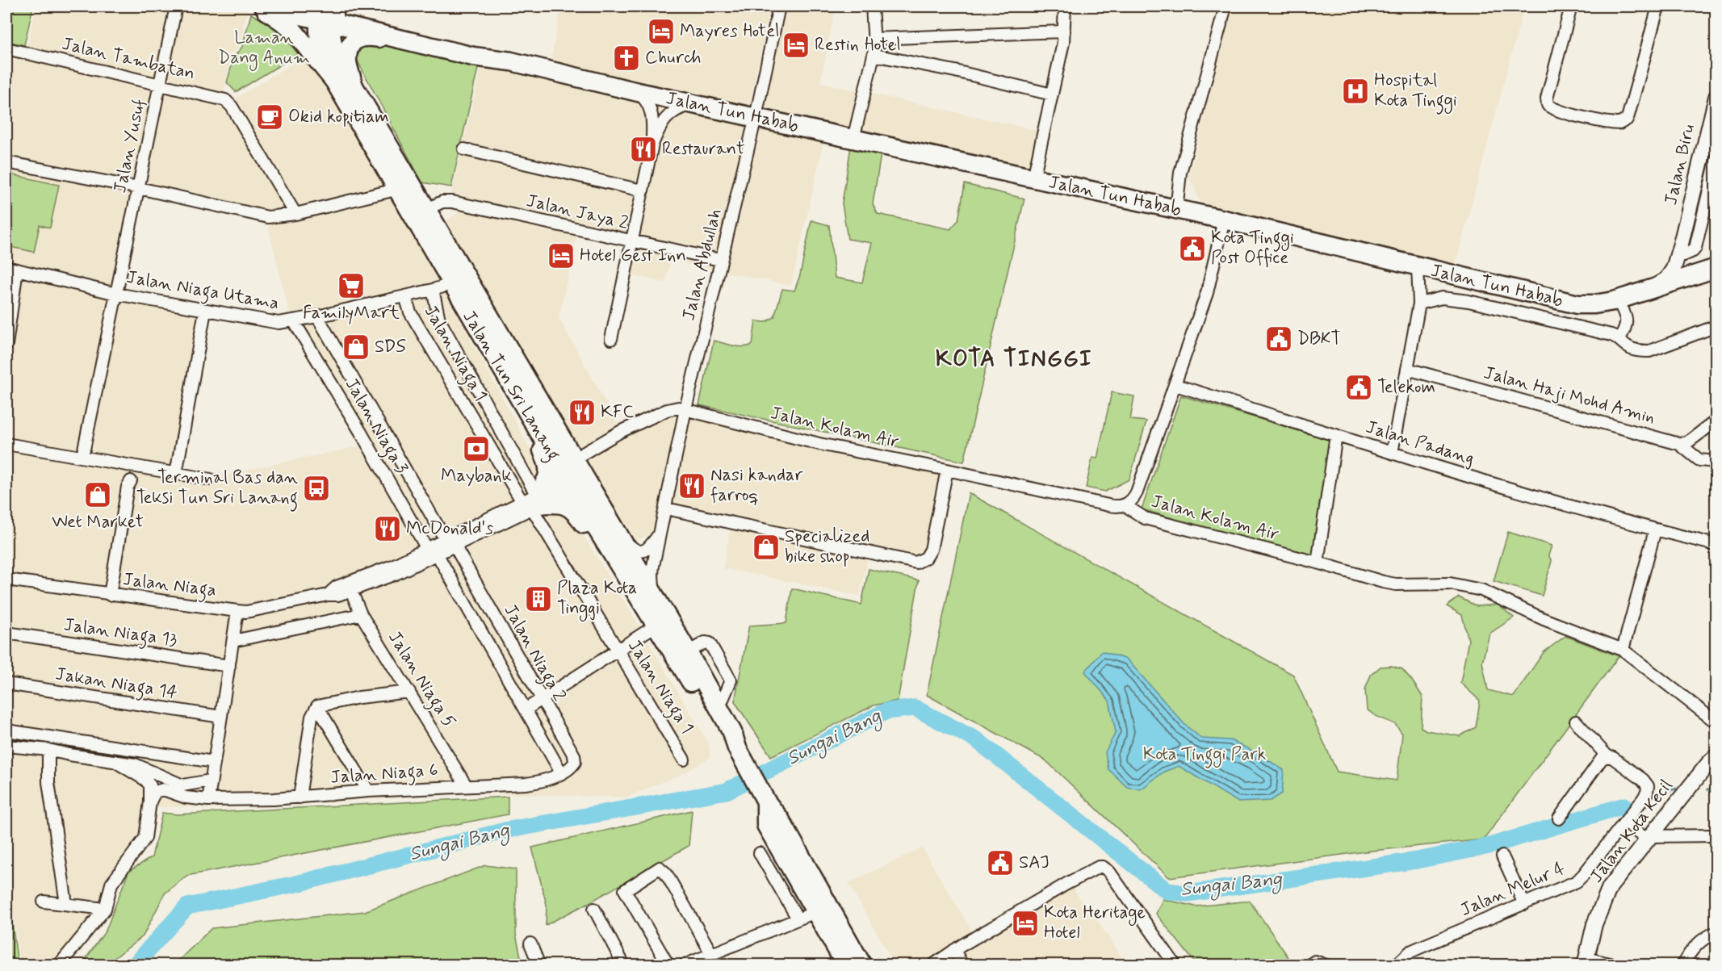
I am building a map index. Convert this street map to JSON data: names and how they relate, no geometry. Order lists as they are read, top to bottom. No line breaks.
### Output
{"streets":{"main road":["Jalan Tun Habab","Jalan Tun Sri Lanang"],"street":["Jalan Tambatan","Jalan Yusuf","Jalan Biru","Jalan Jaya 2","Jalan Abdullah","Jalan Niaga Utama","Jalan Niaga 1","Jalan Haji Mohd Amin","Jalan Niaga 3","Jalan Kolam Air","Jalan Padang","Jalan Niaga","Jalan Niaga 13","Jalan Niaga 2","Jalan Niaga 5","Jakan Niaga 14","Jalan Niaga 6","Jalan Kota Kecil","Jalan Melur 4"]},"crossings":[["Jalan Tambatan","Jalan Yusuf"],["Jalan Tun Habab","Jalan Biru"],["Jalan Tun Habab","Jalan Abdullah"],["Jalan Tun Habab","Jalan Tun Sri Lanang"],["Jalan Yusuf","Jalan Niaga Utama"],["Jalan Jaya 2","Jalan Abdullah"],["Jalan Jaya 2","Jalan Tun Sri Lanang"],["Jalan Abdullah","Jalan Tun Sri Lanang"],["Jalan Abdullah","Jalan Kolam Air"],["Jalan Niaga Utama","Jalan Niaga 1"],["Jalan Niaga Utama","Jalan Tun Sri Lanang"],["Jalan Niaga Utama","Jalan Niaga 3"],["Jalan Niaga Utama","Jalan Niaga 2"],["Jalan Niaga 1","Jalan Niaga"],["Jalan Tun Sri Lanang","Jalan Kolam Air"],["Jalan Tun Sri Lanang","Jalan Niaga"],["Jalan Niaga 3","Jalan Niaga"],["Jalan Kolam Air","Jalan Niaga"],["Jalan Niaga","Jalan Niaga 2"],["Jalan Niaga","Jalan Niaga 5"],["Jalan Niaga 2","Jalan Niaga 6"],["Jalan Niaga 5","Jalan Niaga 6"]],"districts":["KOTA TINGGI"],"water":["Sungai Bang"],"parks":["Laman Dang Anum","Kota Tinggi Park"],"places":{"hotel":["Mayres Hotel","Restin Hotel","Hotel Gest Inn","Kota Heritage Hotel"],"church":["Church"],"hospital":["Hospital Kota Tinggi"],"cafe":["Okid kopitiam"],"restaurant":["Restaurant","KFC","Nasi kandar farroq","McDonald's"],"public building":["Kota Tinggi Post Office","DBKT","Telekom","SAJ"],"supermarket":["FamilyMart"],"shop":["SDS","Wet Market","Specialized bike shop"],"bank":["Maybank"],"bus stop":["Terminal Bas dan Teksi Tun Sri Lanang"],"building":["Plaza Kota Tinggi"]}}
